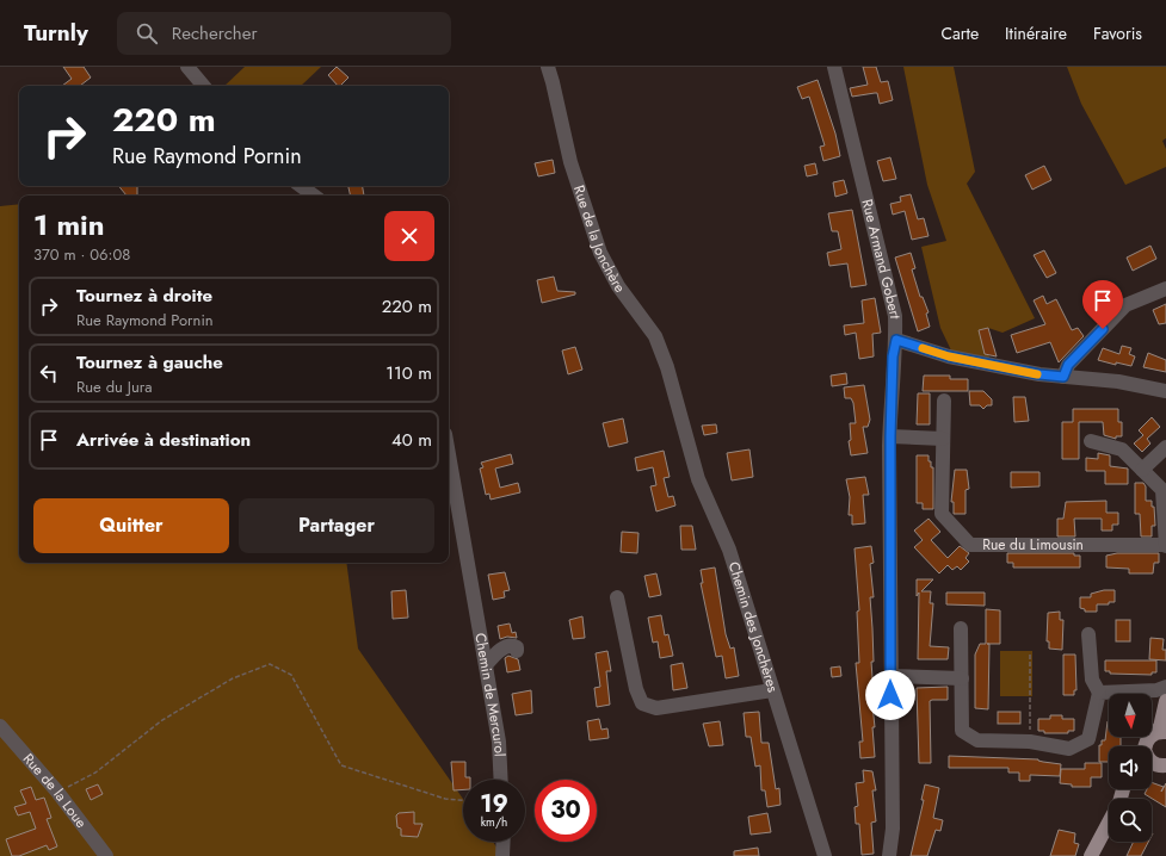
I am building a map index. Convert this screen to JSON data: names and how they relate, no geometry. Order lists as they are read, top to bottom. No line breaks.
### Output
{"streets":{"street":["Rue de la Jonchère","Rue Armand Gobert","Rue du Limousin","Chemin des Jonchères","Chemin de Mercurol","Rue de la Loue"]},"crossings":[["Rue de la Jonchère","Chemin des Jonchères"]],"north":"bottom","page":{"header":"Turnly","search":"Rechercher","nav":["Carte","Itinéraire","Favoris"],"turn":["220 m","Rue Raymond Pornin"],"heading":["1 min","370 m · 06:08"],"list":[{"name":"Tournez à droite","note":"Rue Raymond Pornin","value":"220 m"},{"name":"Tournez à gauche","note":"Rue du Jura","value":"110 m"},{"name":"Arrivée à destination","value":"40 m"}],"buttons":["Quitter","Partager"],"speed":"19 km/h","limit":"30"}}
